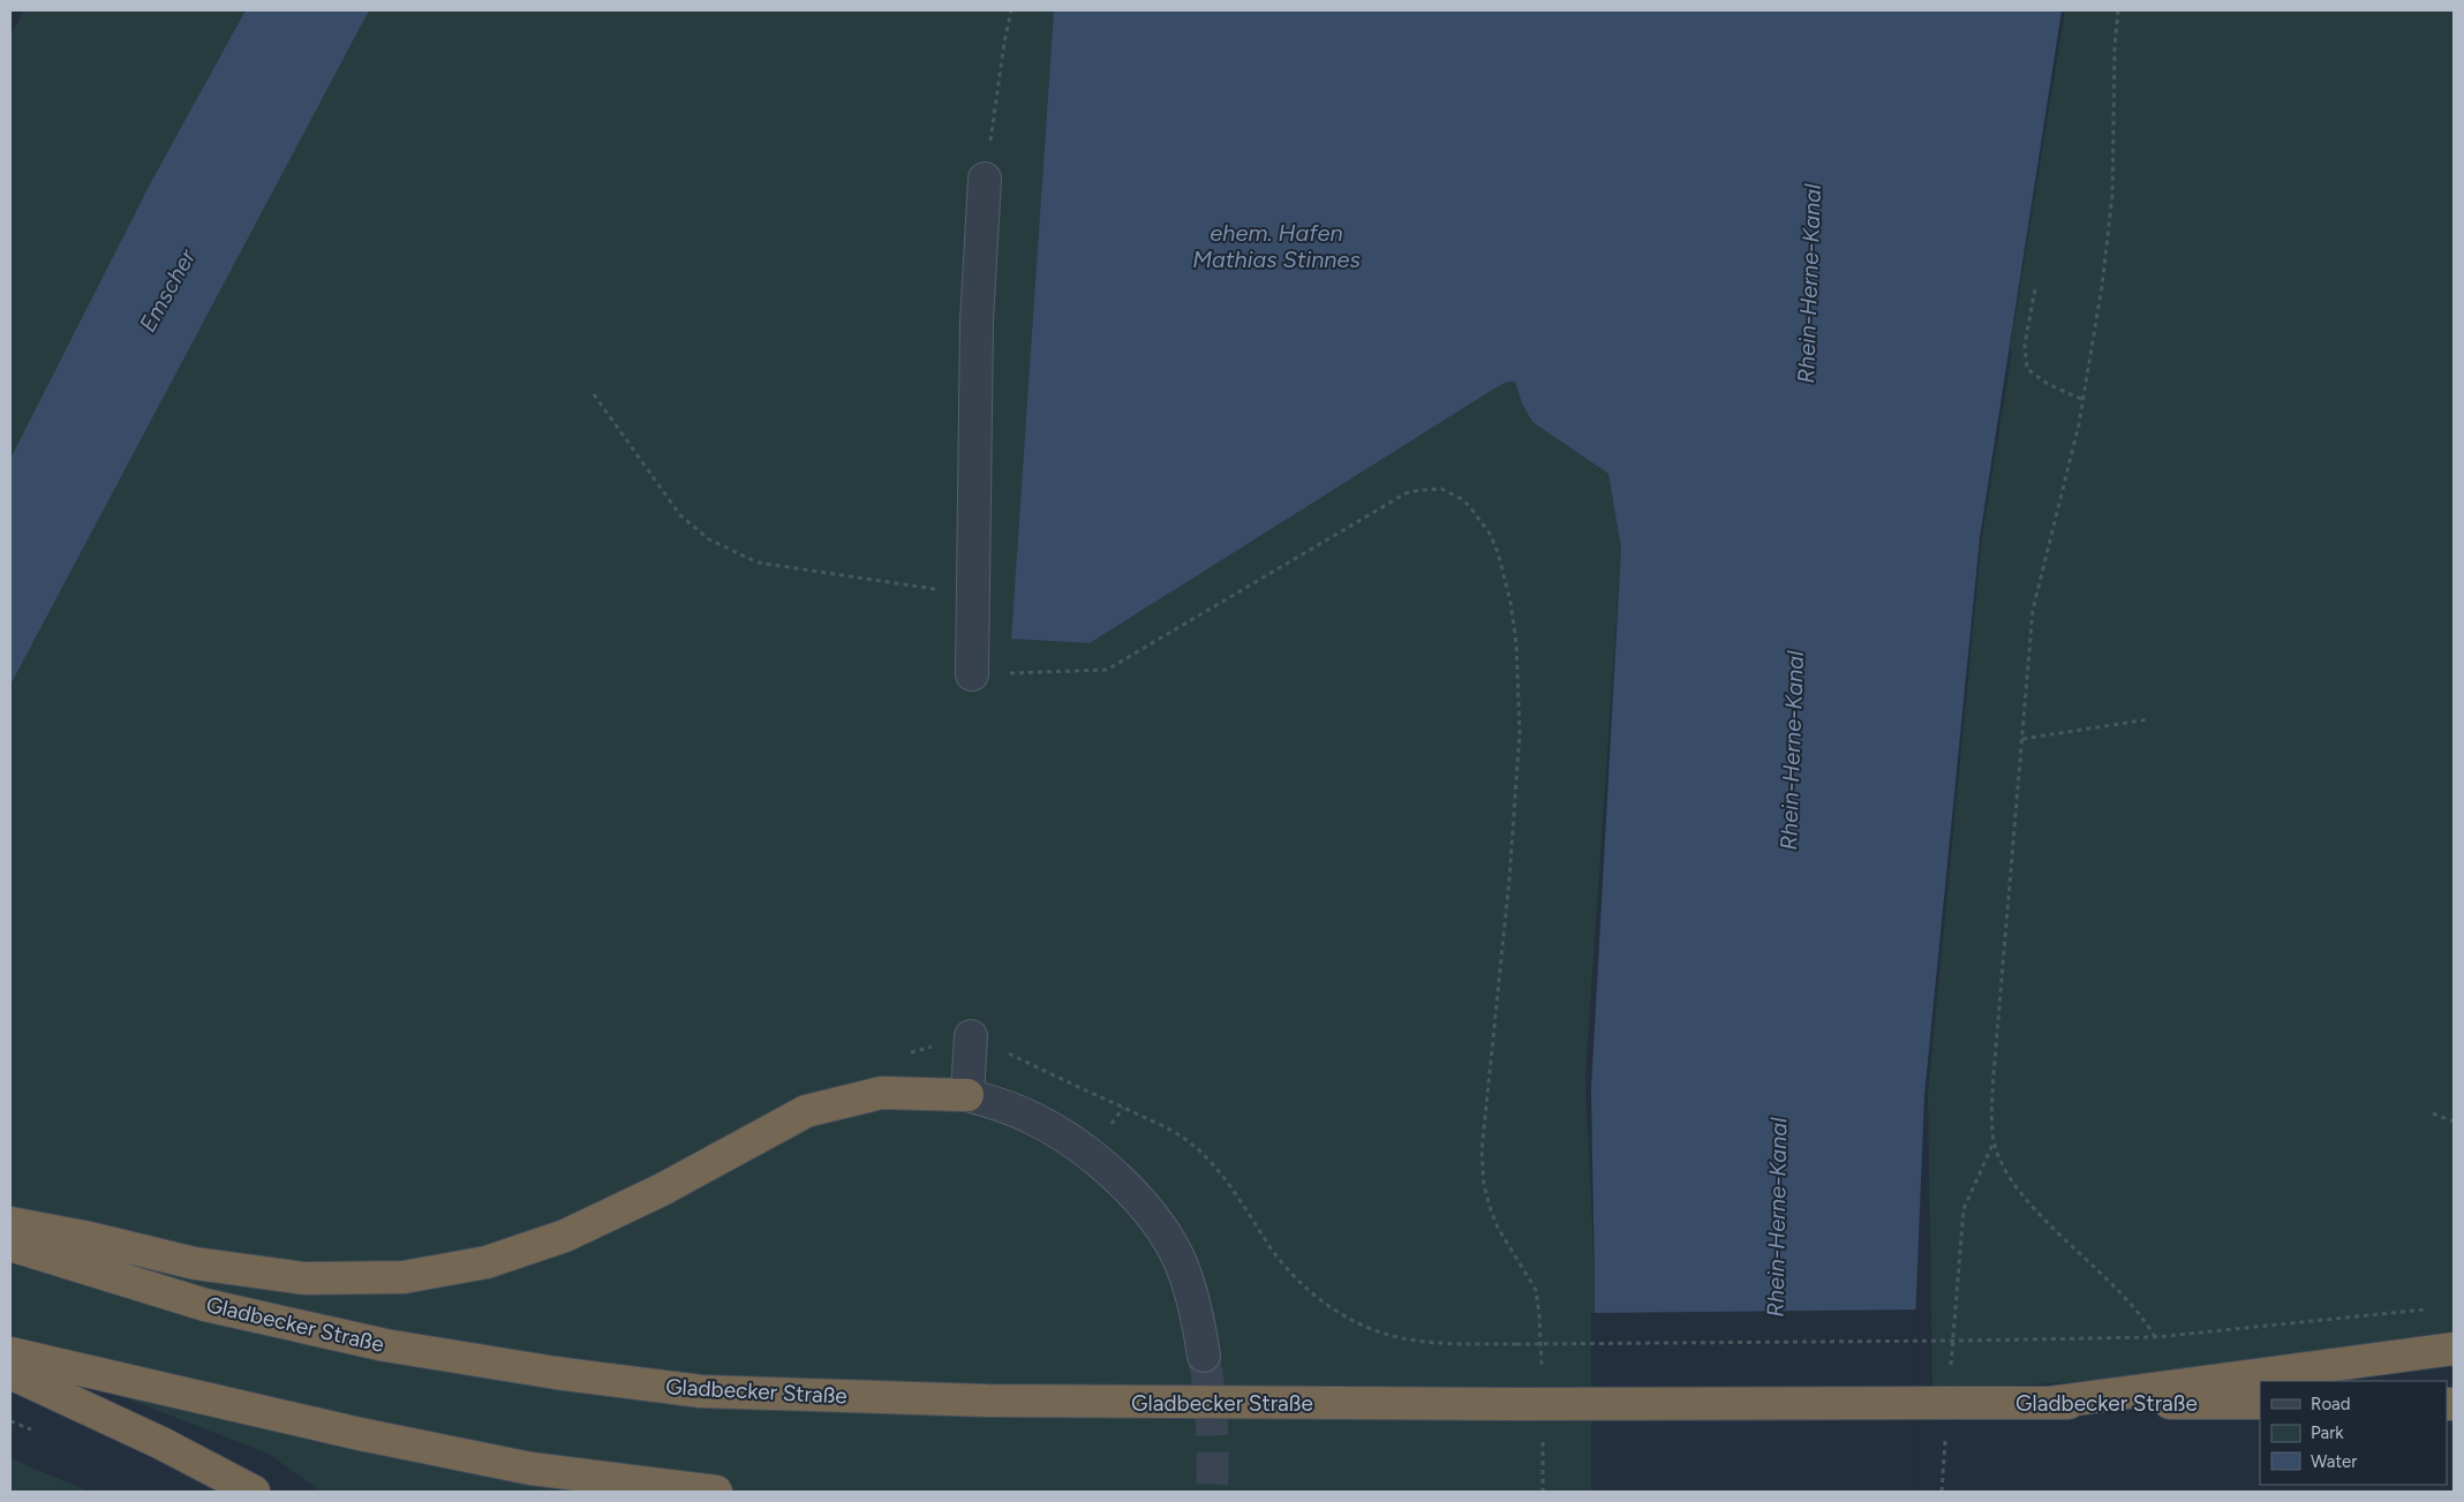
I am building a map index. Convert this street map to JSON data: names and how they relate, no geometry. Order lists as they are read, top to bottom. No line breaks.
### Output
{"streets":{"highway":["Gladbecker Straße"]},"water":["ehem. Hafen Mathias Stinnes","Rhein-Herne-Kanal","Emscher"],"legend":["Road","Park","Water"]}
